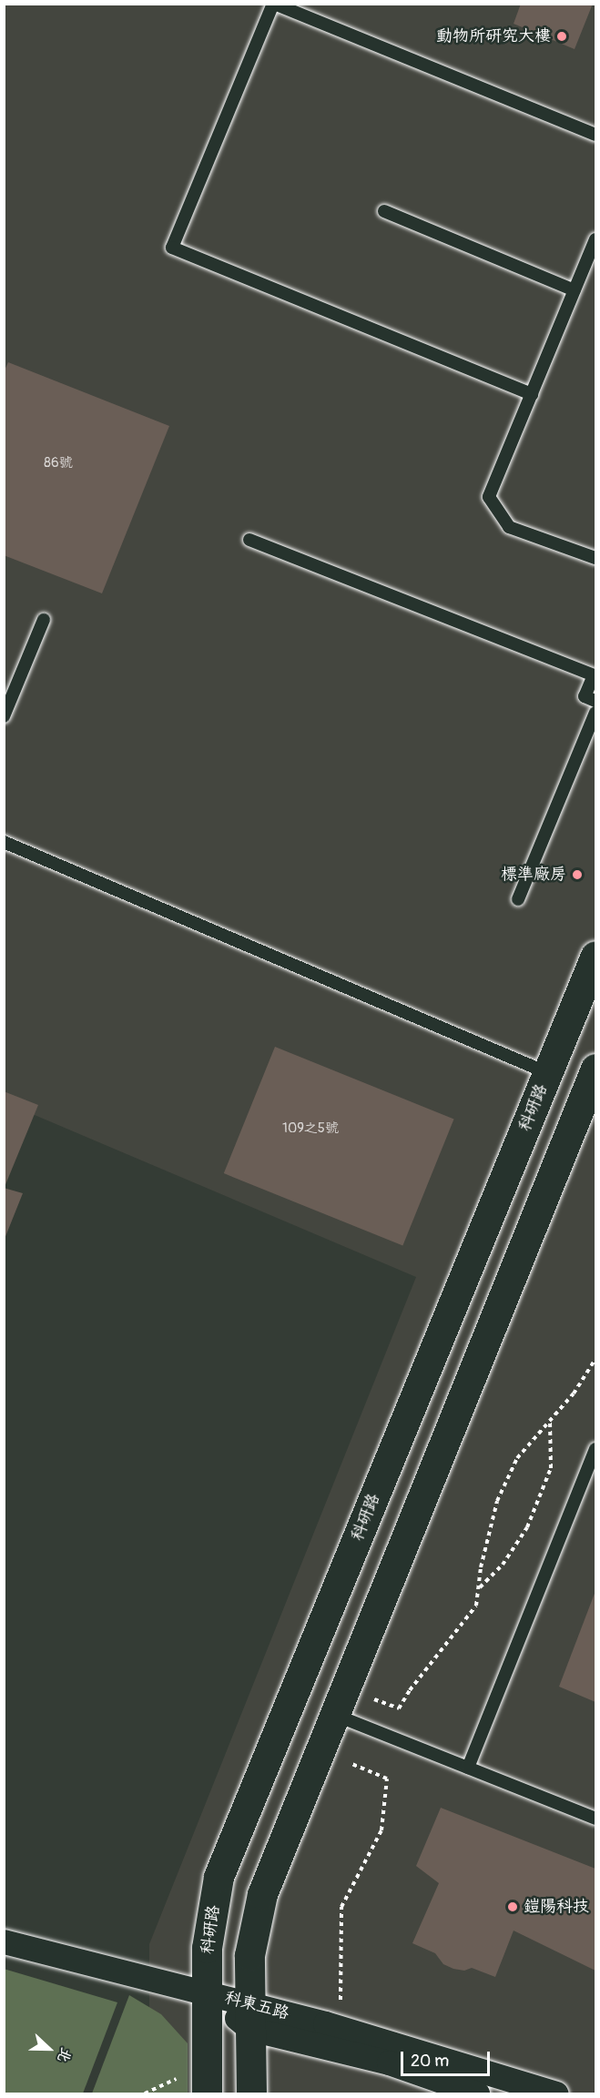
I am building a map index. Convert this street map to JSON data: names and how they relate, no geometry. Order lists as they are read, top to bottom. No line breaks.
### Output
{"streets":{"street":["科研路","科東五路"]},"crossings":[["科研路","科東五路"]],"places":["動物所研究大樓","標準廠房","鎧陽科技"],"house_numbers":["86號","109之5號"],"scale_bar":"20 m","north":"right"}
